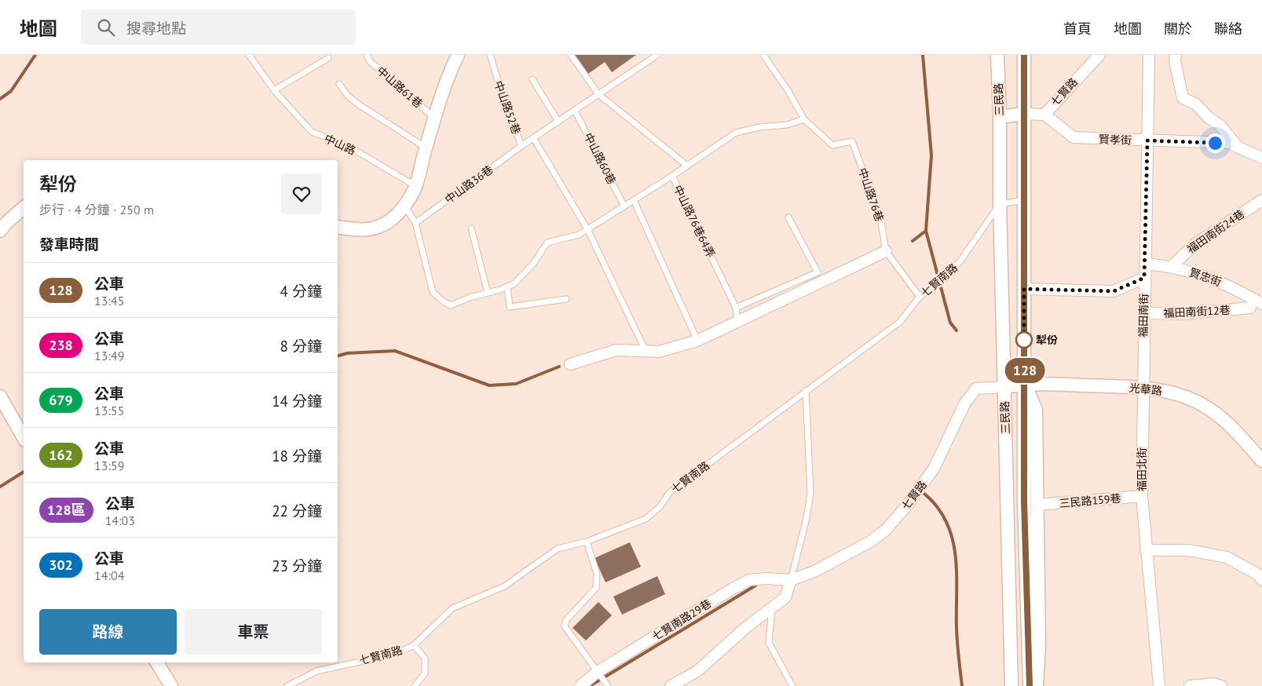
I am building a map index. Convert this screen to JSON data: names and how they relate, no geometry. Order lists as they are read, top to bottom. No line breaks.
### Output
{"streets":{"street":["七賢路","三民路","賢孝街","福田南街24巷","賢忠街","福田南街12巷","福田南街","光華路","福田北街","三民路159巷","七賢南路29巷"],"lane":["中山路61巷","中山路52巷","中山路","中山路60巷","中山路36巷","中山路76巷","中山路76巷64弄","七賢南路"]},"crossings":[["七賢路","三民路"],["七賢路","賢孝街"],["七賢路","光華路"],["七賢路","七賢南路29巷"],["三民路","七賢南路"],["三民路","光華路"],["三民路","三民路159巷"],["中山路52巷","中山路60巷"],["中山路52巷","中山路36巷"],["中山路52巷","中山路76巷64弄"],["賢孝街","福田南街"],["中山路60巷","中山路76巷64弄"],["中山路76巷","七賢南路"],["福田南街24巷","賢忠街"],["賢忠街","福田南街"],["福田南街12巷","福田南街"],["福田南街","光華路"],["福田南街","福田北街"],["光華路","福田北街"],["福田北街","三民路159巷"]],"places":["犁份"],"lines":["bus line 128"],"page":{"header":"地圖","search":"搜尋地點","nav":["首頁","地圖","關於","聯絡"],"on_map":"128","heading":[["犁份","步行 · 4 分鐘 · 250 m"],"發車時間"],"list":[{"mark":"128","name":"公車","note":"13:45","value":"4 分鐘"},{"mark":"238","name":"公車","note":"13:49","value":"8 分鐘"},{"mark":"679","name":"公車","note":"13:55","value":"14 分鐘"},{"mark":"162","name":"公車","note":"13:59","value":"18 分鐘"},{"mark":"128區","name":"公車","note":"14:03","value":"22 分鐘"},{"mark":"302","name":"公車","note":"14:04","value":"23 分鐘"}],"buttons":["路線","車票"]}}
